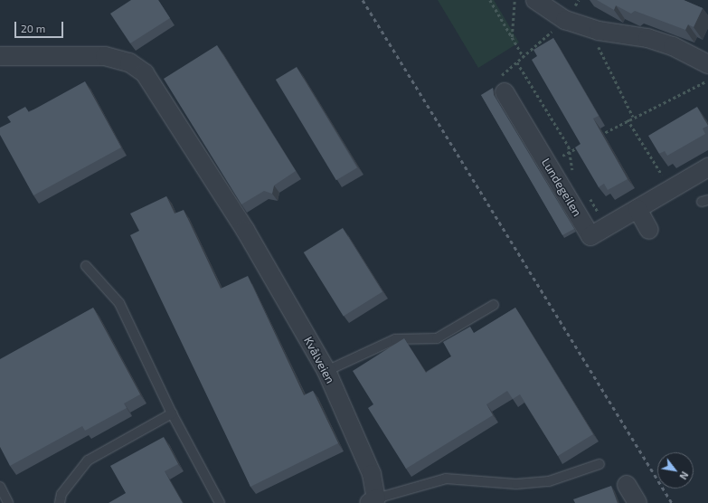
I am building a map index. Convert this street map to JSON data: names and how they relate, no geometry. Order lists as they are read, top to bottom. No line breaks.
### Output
{"streets":{"street":["Lundegeilen","Kvålveien"]},"scale_bar":"20 m","north":"bottom right"}
